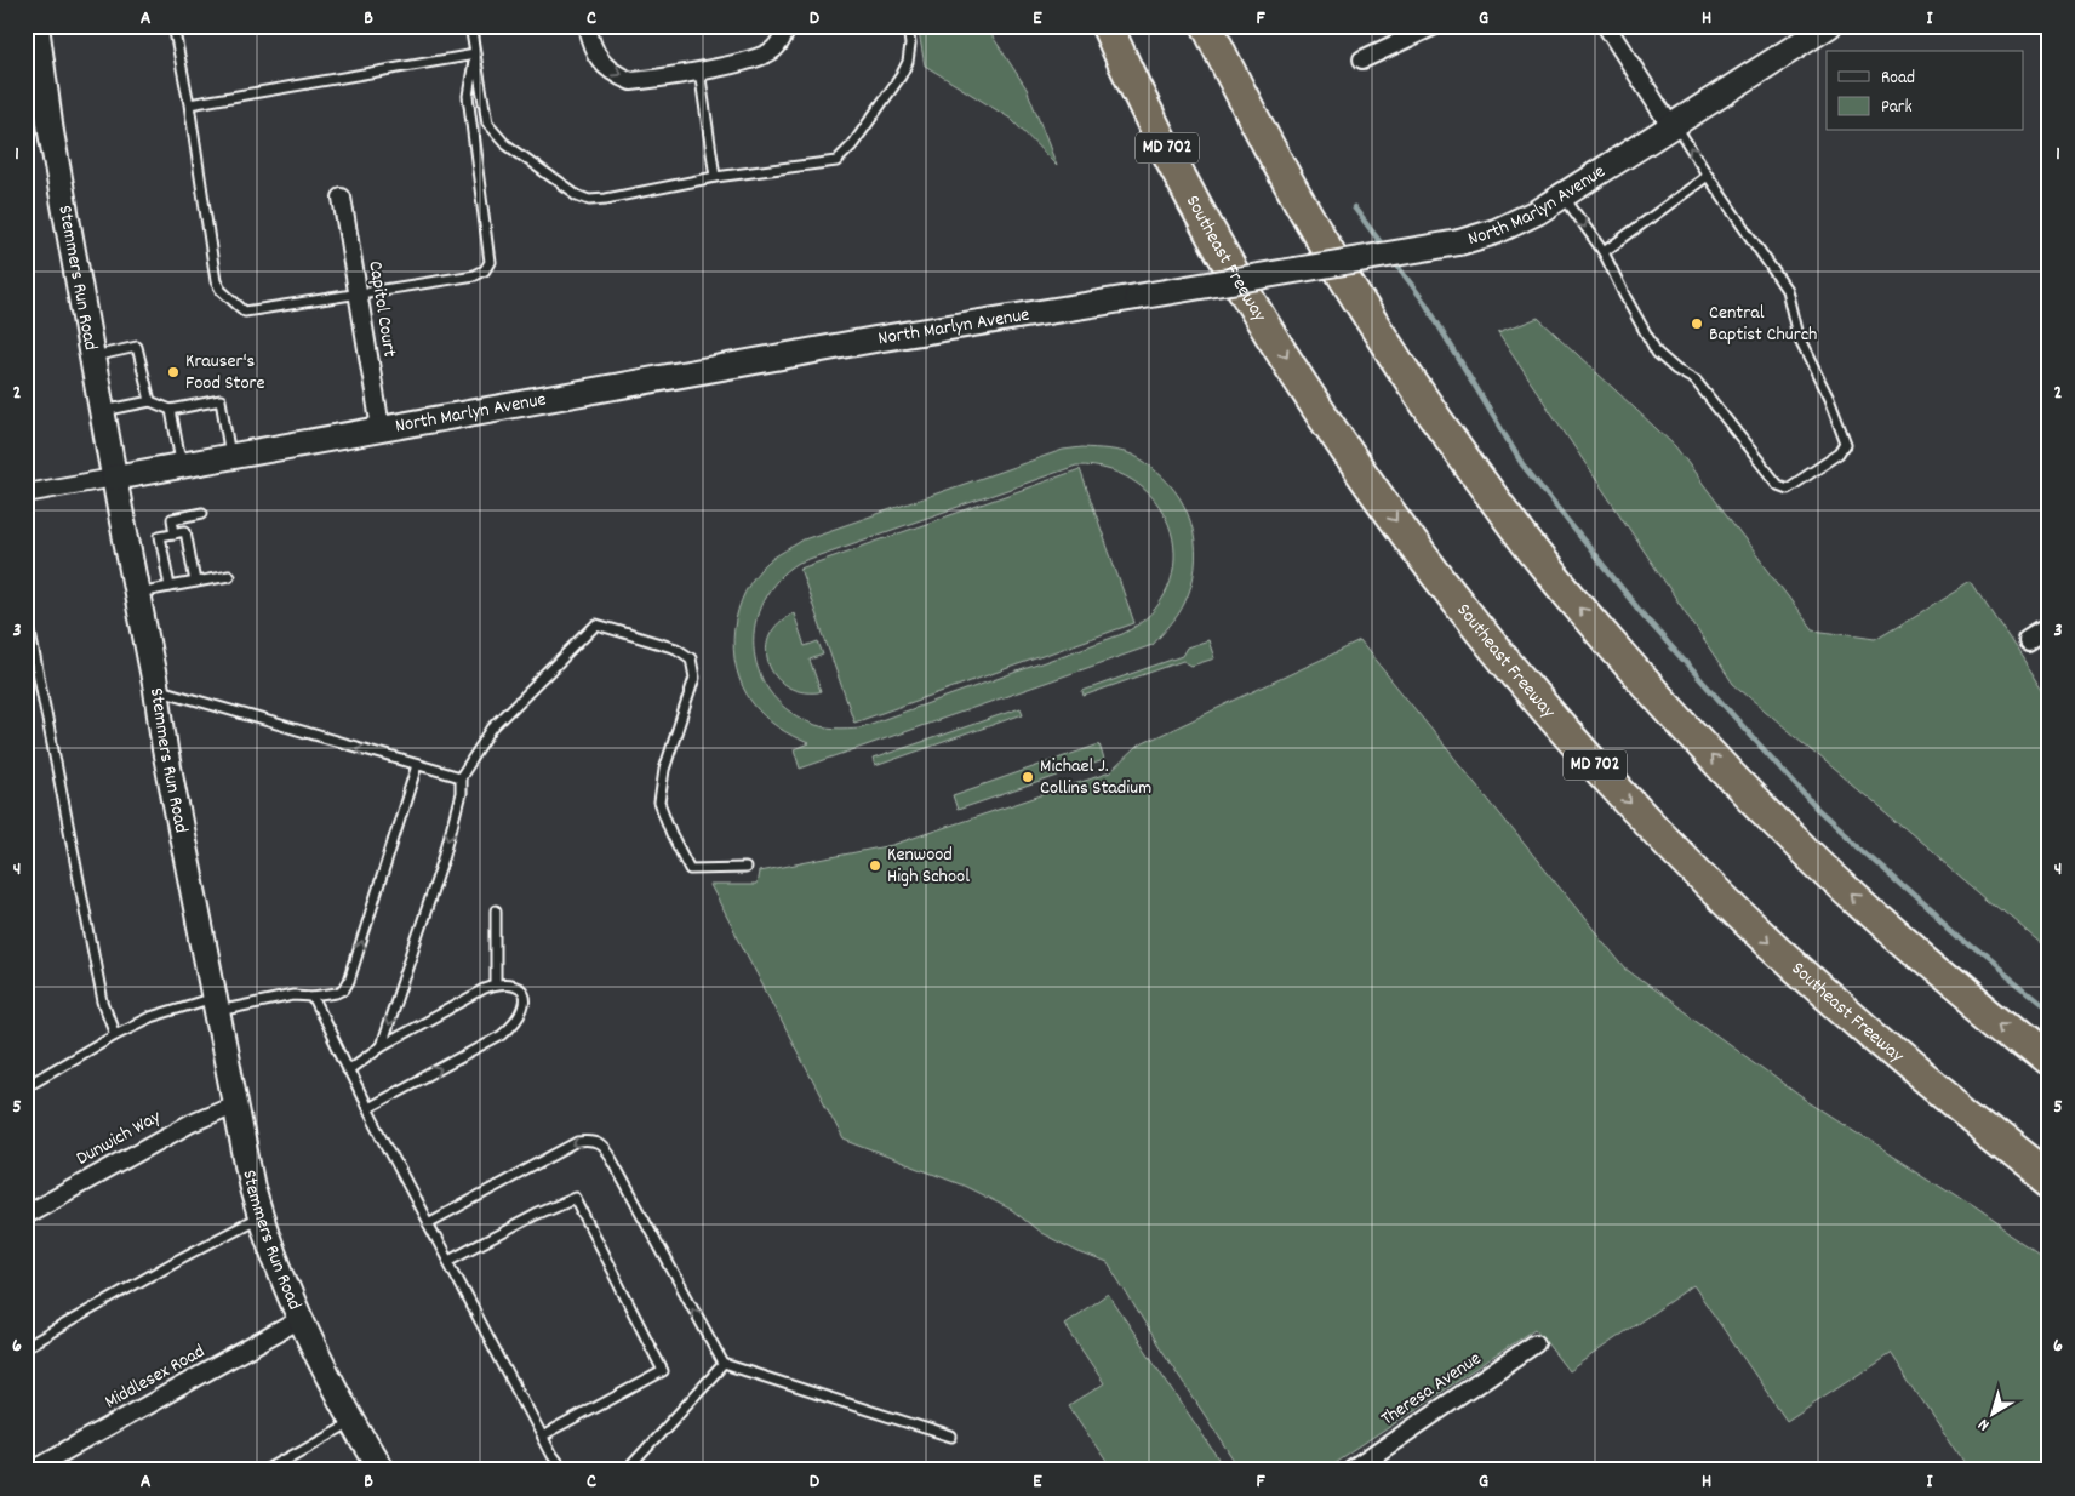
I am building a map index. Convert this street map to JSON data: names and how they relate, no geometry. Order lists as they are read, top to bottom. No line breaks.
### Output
{"streets":{"highway":["MD 702","Southeast Freeway"],"street":["North Marlyn Avenue","Stemmers Run Road","Capitol Court","Dunwich Way","Middlesex Road","Theresa Avenue"]},"crossings":[["North Marlyn Avenue","Stemmers Run Road"],["North Marlyn Avenue","Capitol Court"],["Stemmers Run Road","Dunwich Way"],["Stemmers Run Road","Middlesex Road"]],"places":["Central Baptist Church","Krauser's Food Store","Michael J. Collins Stadium","Kenwood High School"],"legend":["Road","Park"],"north":"bottom left","grid":{"columns":["A","B","C","D","E","F","G","H","I"],"rows":["1","2","3","4","5","6"]}}
